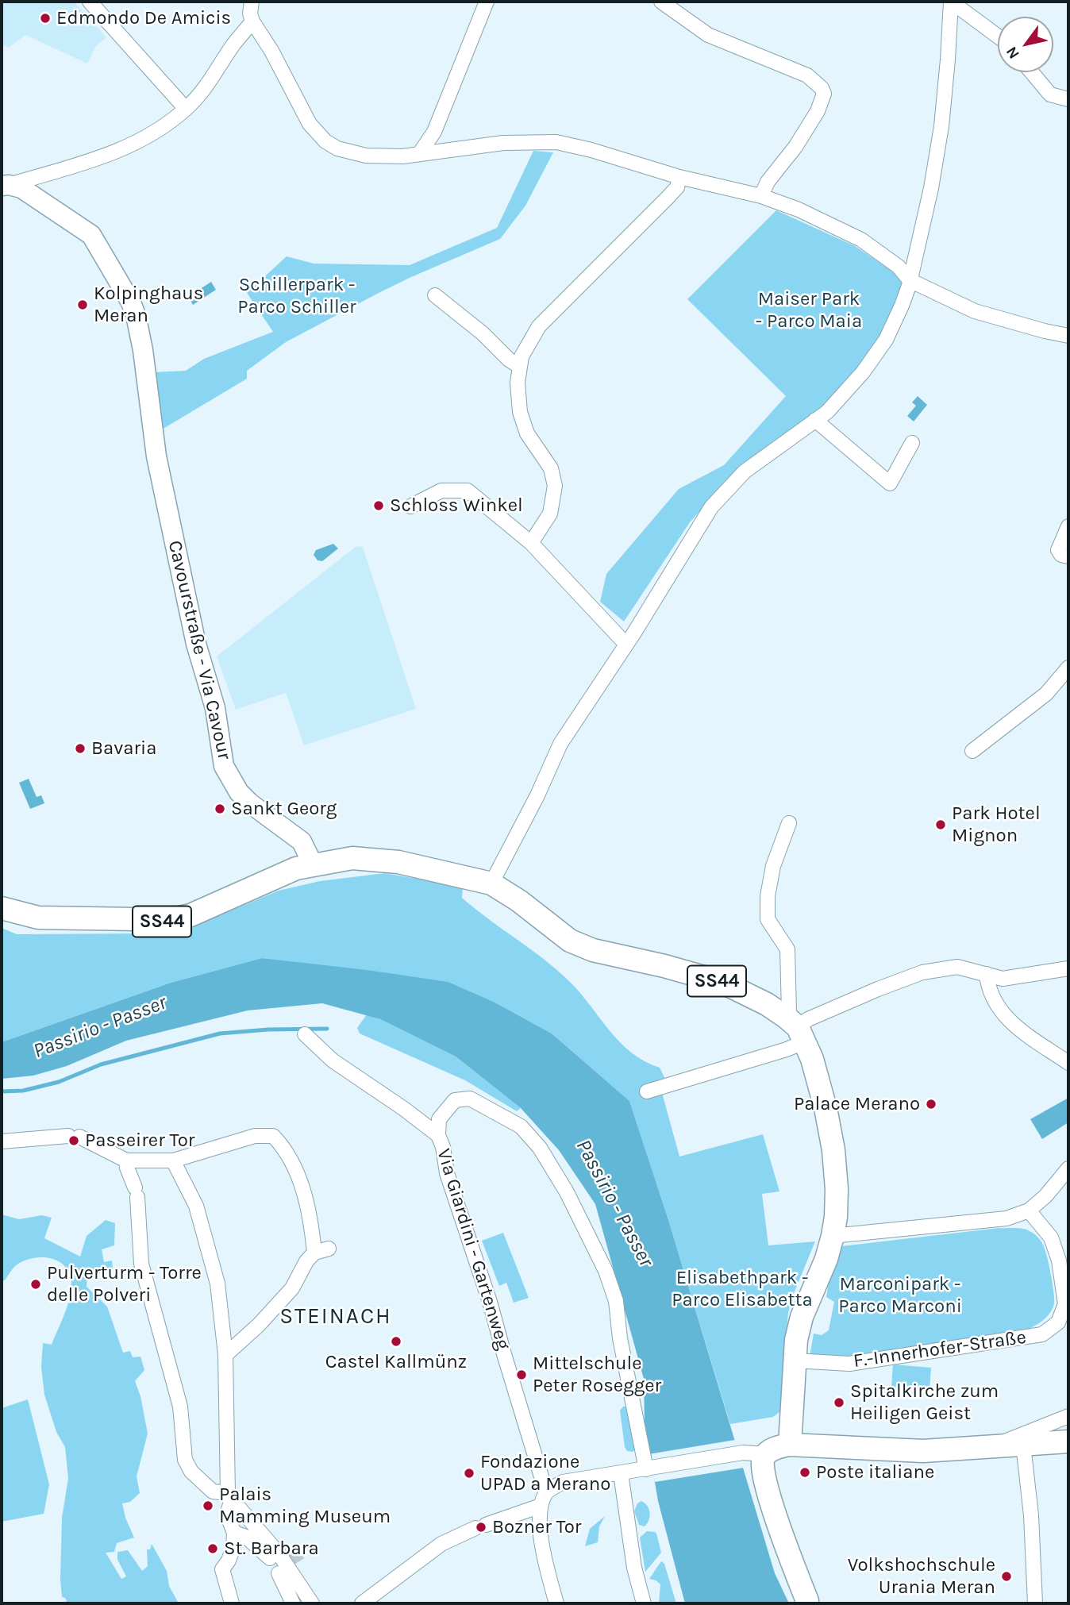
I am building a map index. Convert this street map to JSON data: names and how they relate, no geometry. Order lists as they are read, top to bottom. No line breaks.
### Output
{"streets":{"main road":["SS44"],"street":["Cavourstraße - Via Cavour","Via Giardini - Gartenweg","F.-Innerhofer-Straße"]},"crossings":[["Cavourstraße - Via Cavour","SS44"]],"districts":["STEINACH"],"water":["Passirio - Passer"],"parks":["Schillerpark - Parco Schiller","Maiser Park - Parco Maia","Elisabethpark - Parco Elisabetta","Marconipark - Parco Marconi"],"places":["Edmondo De Amicis","Kolpinghaus Meran","Schloss Winkel","Bavaria","Sankt Georg","Park Hotel Mignon","Palace Merano","Passeirer Tor","Pulverturm - Torre delle Polveri","Castel Kallmünz","Mittelschule Peter Rosegger","Spitalkirche zum Heiligen Geist","Poste italiane","Fondazione UPAD a Merano","Palais Mamming Museum","Bozner Tor","St. Barbara","Volkshochschule Urania Meran"],"north":"bottom left"}
